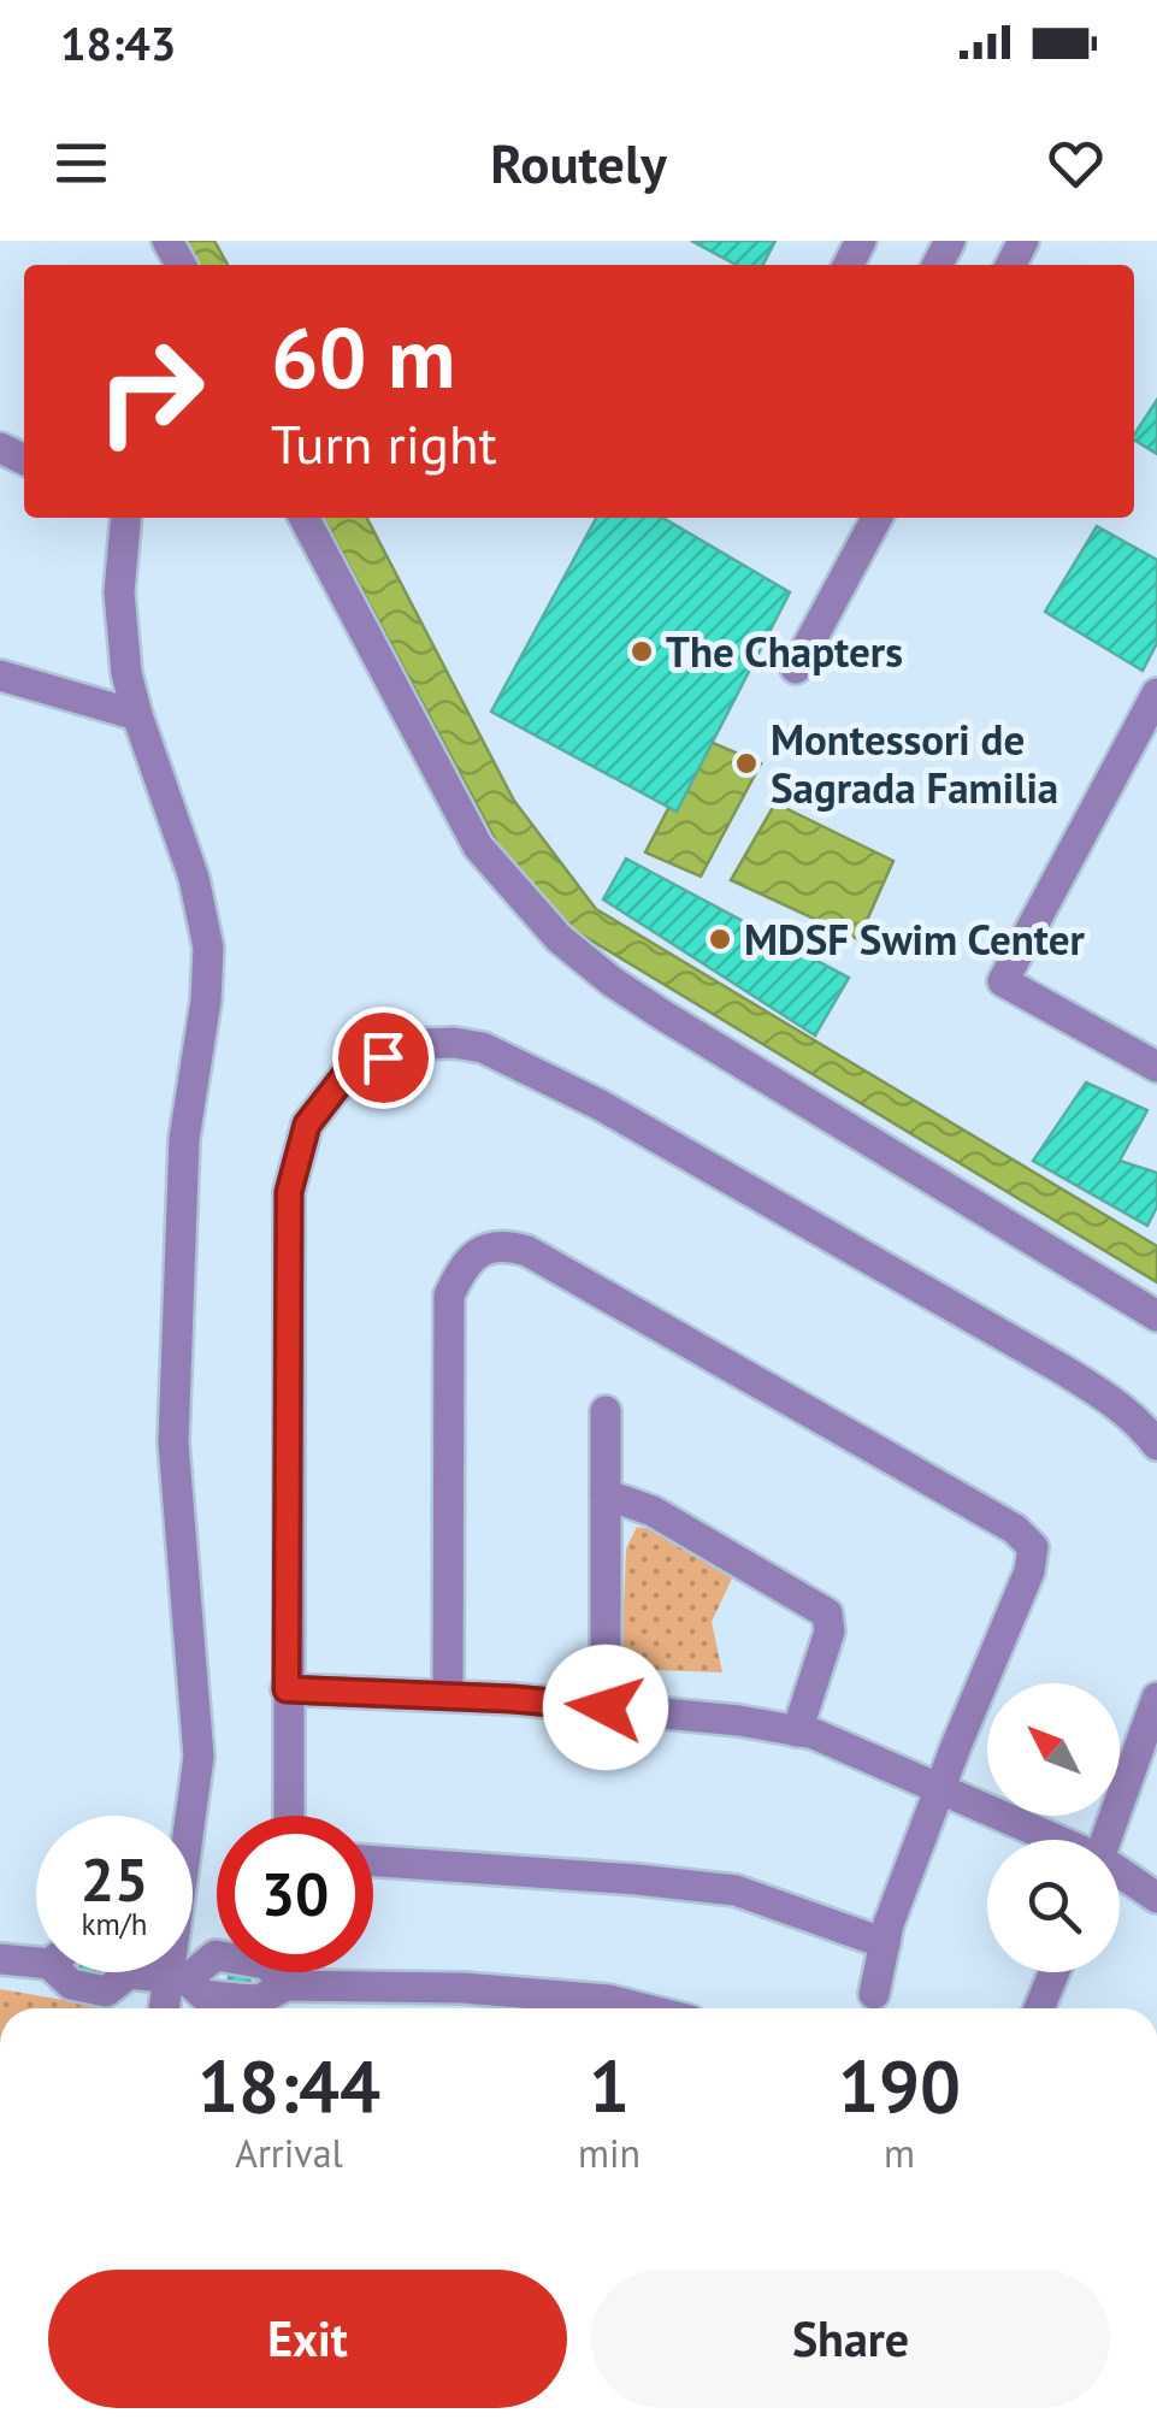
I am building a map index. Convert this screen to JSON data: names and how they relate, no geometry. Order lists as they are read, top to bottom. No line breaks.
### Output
{"places":["The Chapters","Montessori de Sagrada Familia","MDSF Swim Center"],"north":"top left","page":{"status":"18:43","header":"Routely","turn":["60 m","Turn right"],"speed":"25 km/h","limit":"30","eta":["18:44","Arrival","1","min","190","m"],"buttons":["Exit","Share"]}}
